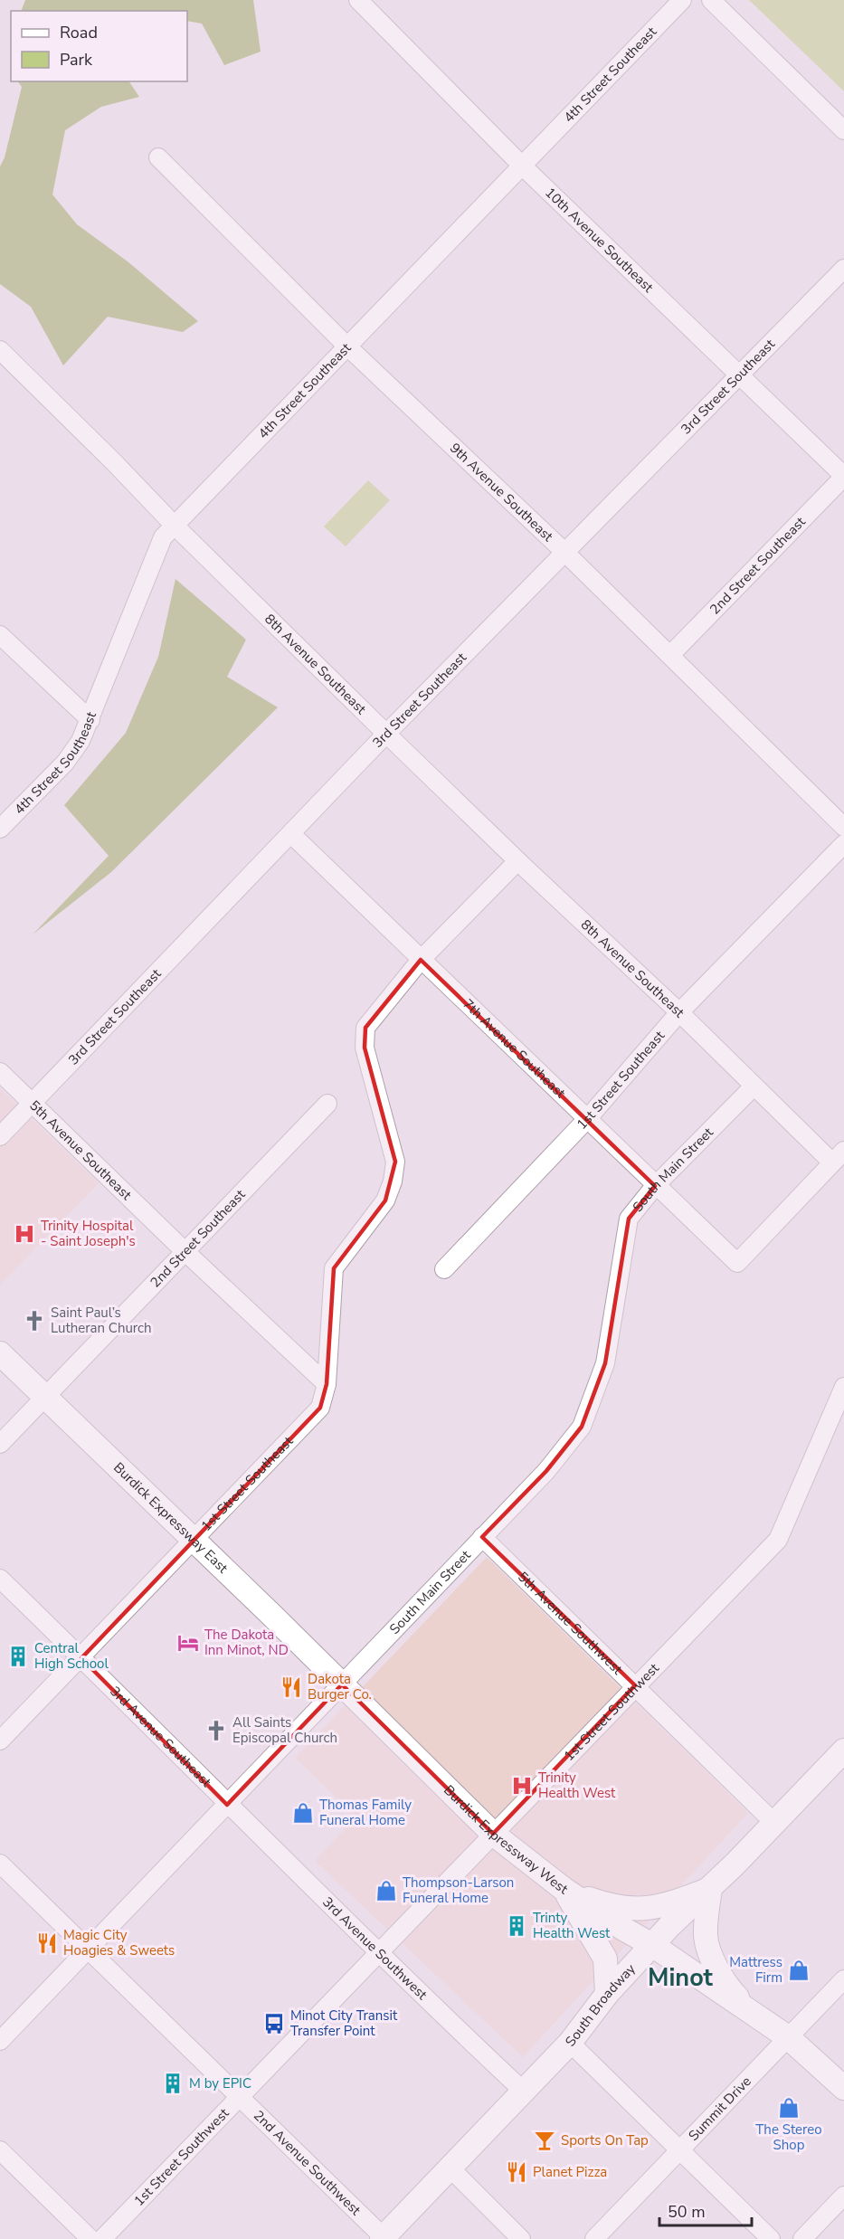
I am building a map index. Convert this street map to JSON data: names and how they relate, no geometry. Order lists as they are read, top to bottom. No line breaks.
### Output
{"streets":{"main road":["Burdick Expressway East","Burdick Expressway West","South Broadway"],"street":["4th Street Southeast","10th Avenue Southeast","3rd Street Southeast","9th Avenue Southeast","2nd Street Southeast","8th Avenue Southeast","7th Avenue Southeast","1st Street Southeast","5th Avenue Southeast","South Main Street","5th Avenue Southwest","1st Street Southwest","3rd Avenue Southeast","3rd Avenue Southwest","Summit Drive","2nd Avenue Southwest"]},"crossings":[["4th Street Southeast","10th Avenue Southeast"],["4th Street Southeast","9th Avenue Southeast"],["4th Street Southeast","8th Avenue Southeast"],["10th Avenue Southeast","3rd Street Southeast"],["10th Avenue Southeast","2nd Street Southeast"],["3rd Street Southeast","9th Avenue Southeast"],["3rd Street Southeast","8th Avenue Southeast"],["3rd Street Southeast","7th Avenue Southeast"],["3rd Street Southeast","5th Avenue Southeast"],["9th Avenue Southeast","2nd Street Southeast"],["2nd Street Southeast","5th Avenue Southeast"],["2nd Street Southeast","Burdick Expressway East"],["8th Avenue Southeast","7th Avenue Southeast"],["8th Avenue Southeast","1st Street Southeast"],["8th Avenue Southeast","South Main Street"],["7th Avenue Southeast","1st Street Southeast"],["7th Avenue Southeast","South Main Street"],["1st Street Southeast","5th Avenue Southeast"],["1st Street Southeast","Burdick Expressway East"],["1st Street Southeast","3rd Avenue Southeast"],["South Main Street","Burdick Expressway East"],["South Main Street","5th Avenue Southwest"],["South Main Street","3rd Avenue Southeast"],["South Main Street","Burdick Expressway West"],["South Main Street","3rd Avenue Southwest"],["South Main Street","2nd Avenue Southwest"],["Burdick Expressway East","Burdick Expressway West"],["5th Avenue Southwest","1st Street Southwest"],["5th Avenue Southwest","South Broadway"],["1st Street Southwest","Burdick Expressway West"],["1st Street Southwest","3rd Avenue Southwest"],["1st Street Southwest","2nd Avenue Southwest"],["3rd Avenue Southeast","3rd Avenue Southwest"],["Burdick Expressway West","South Broadway"],["Burdick Expressway West","Summit Drive"],["3rd Avenue Southwest","South Broadway"],["South Broadway","2nd Avenue Southwest"]],"districts":["Minot"],"places":{"hospital":["Trinity Hospital - Saint Joseph's","Trinity Health West"],"church":["Saint Paul’s Lutheran Church","All Saints Episcopal Church"],"hotel":["The Dakota Inn Minot, ND"],"building":["Central High School","Trinty Health West","M by EPIC"],"restaurant":["Dakota Burger Co.","Magic City Hoagies & Sweets","Planet Pizza"],"shop":["Thomas Family Funeral Home","Thompson-Larson Funeral Home","Mattress Firm","The Stereo Shop"],"bus stop":["Minot City Transit Transfer Point"],"bar":["Sports On Tap"]},"legend":["Road","Park"],"scale_bar":"50 m"}
